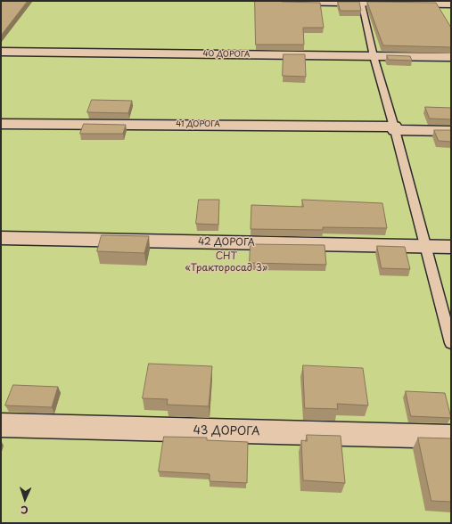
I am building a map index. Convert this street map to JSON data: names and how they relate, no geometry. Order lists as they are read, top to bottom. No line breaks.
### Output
{"streets":{"street":["40 ДОРОГА","41 ДОРОГА","42 ДОРОГА","43 ДОРОГА"]},"parks":["СНТ «Тракторосад 3»"],"north":"bottom"}
